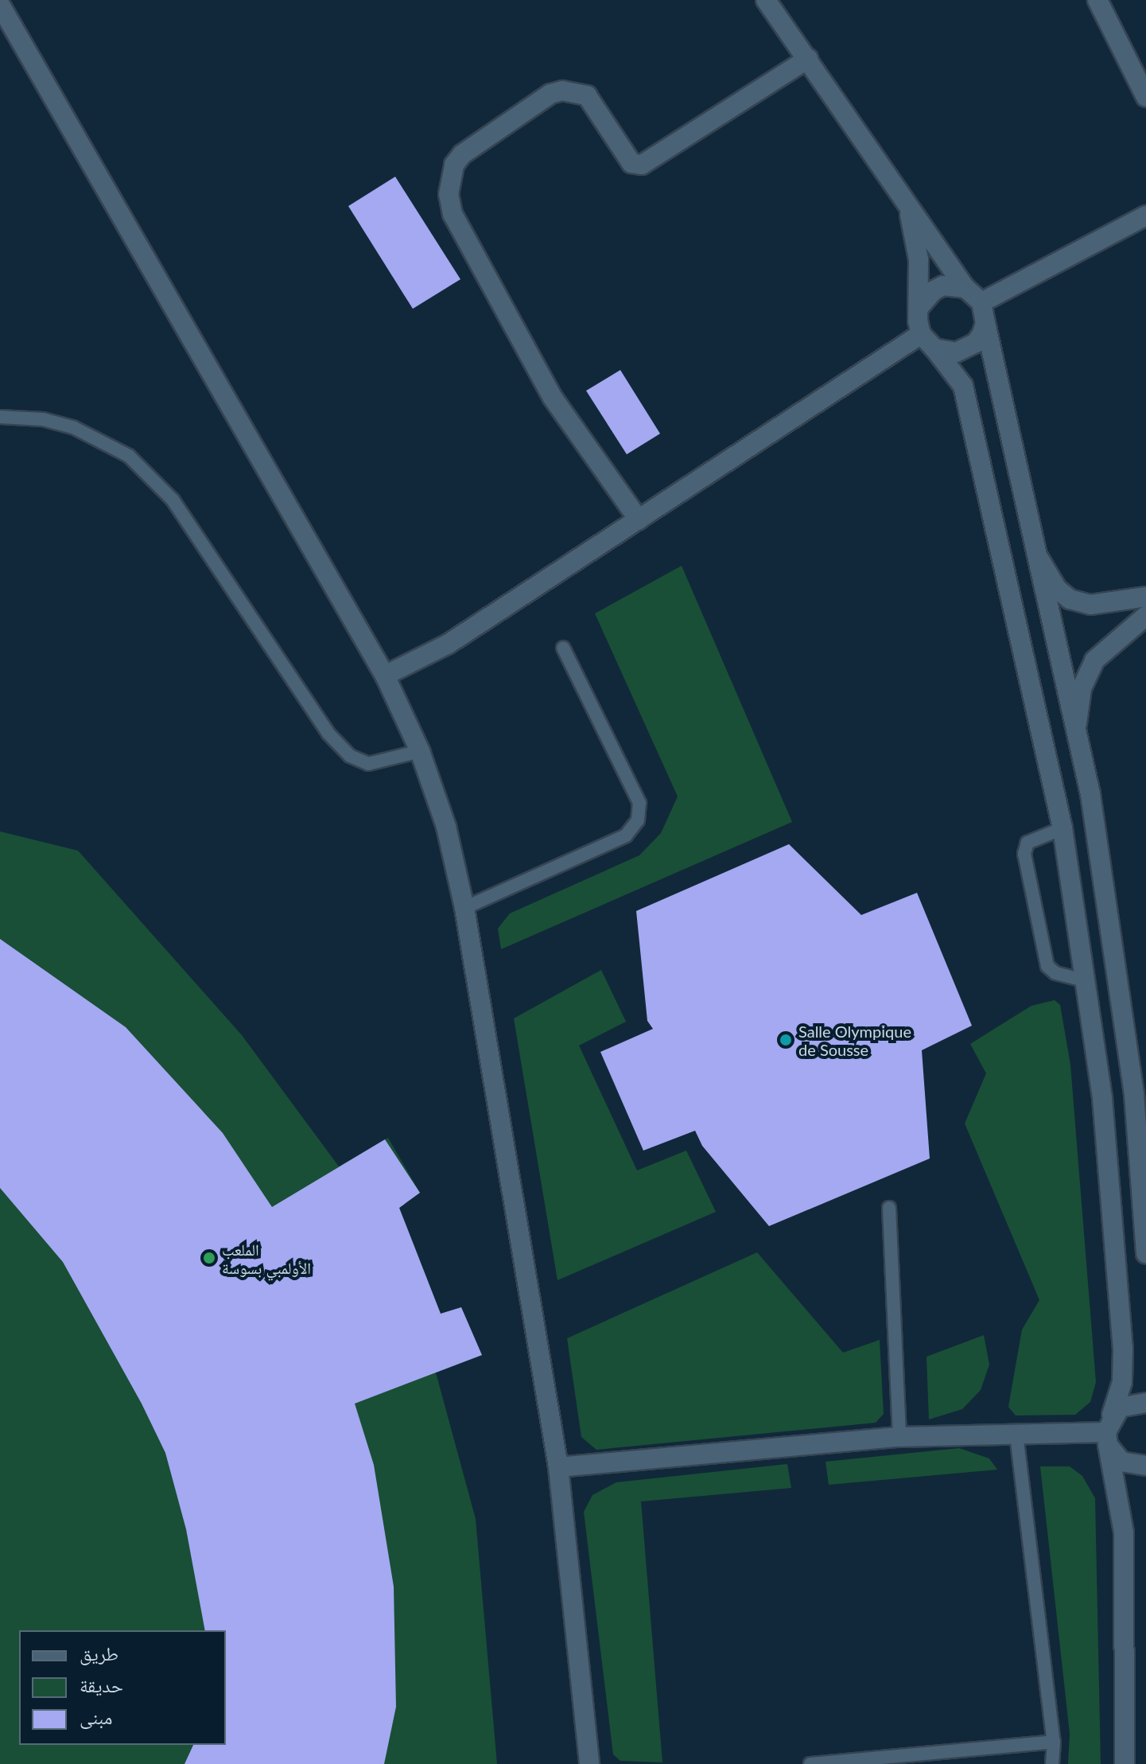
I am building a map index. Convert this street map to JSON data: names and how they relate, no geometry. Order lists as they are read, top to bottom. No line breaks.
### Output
{"places":["Salle Olympique de Sousse","الملعب الأولمبي بسوسة"],"legend":["طريق","حديقة","مبنى"]}
